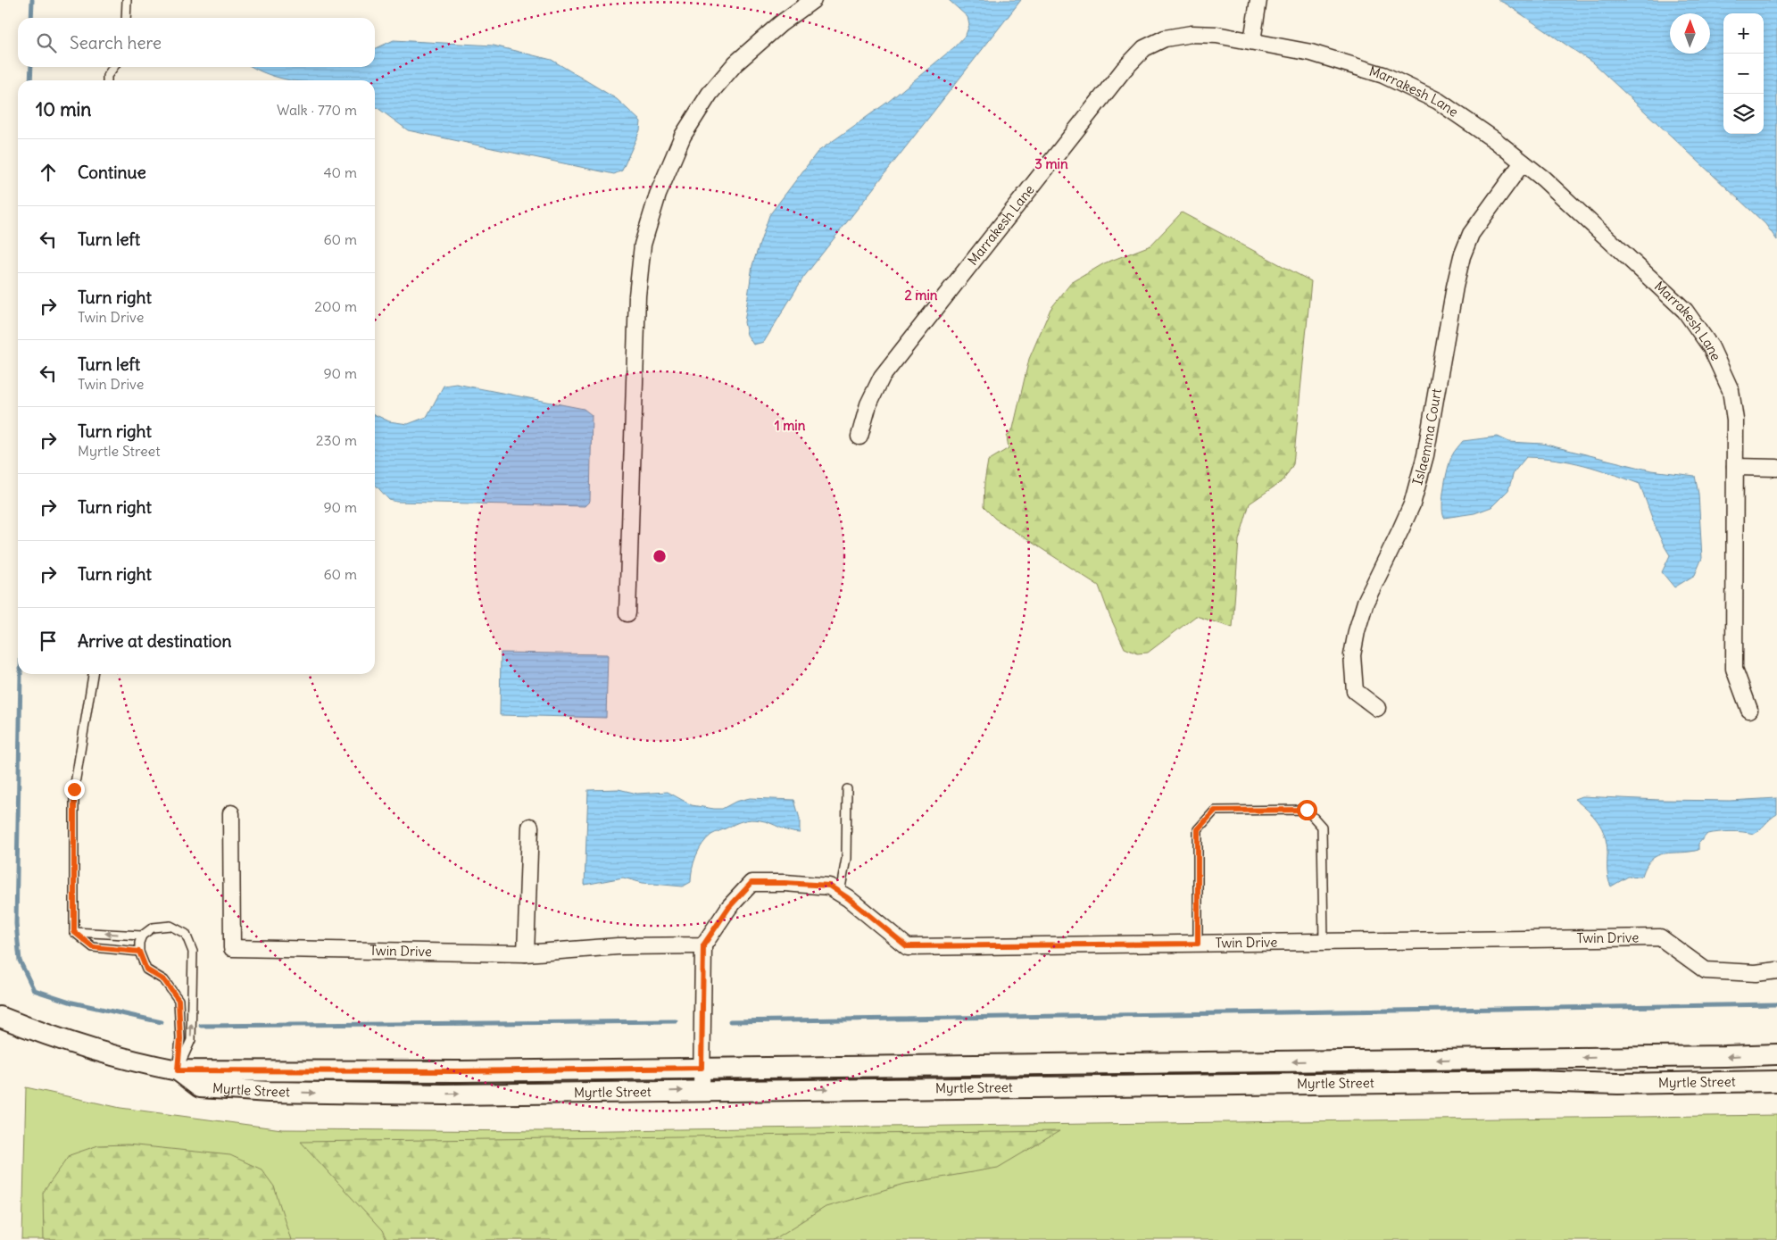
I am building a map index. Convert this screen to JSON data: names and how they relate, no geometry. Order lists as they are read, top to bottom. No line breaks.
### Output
{"streets":{"street":["Marrakesh Lane","Islaemma Court","Twin Drive","Myrtle Street"]},"crossings":[["Marrakesh Lane","Islaemma Court"]],"north":"top","page":{"map_buttons":["+","−"],"search":"Search here","heading":["10 min","Walk · 770 m"],"list":[["Continue","40 m"],["Turn left","60 m"],["Turn right","Twin Drive","200 m"],["Turn left","Twin Drive","90 m"],["Turn right","Myrtle Street","230 m"],["Turn right","90 m"],["Turn right","60 m"],"Arrive at destination"]},"rings":["3 min","2 min","1 min"]}
